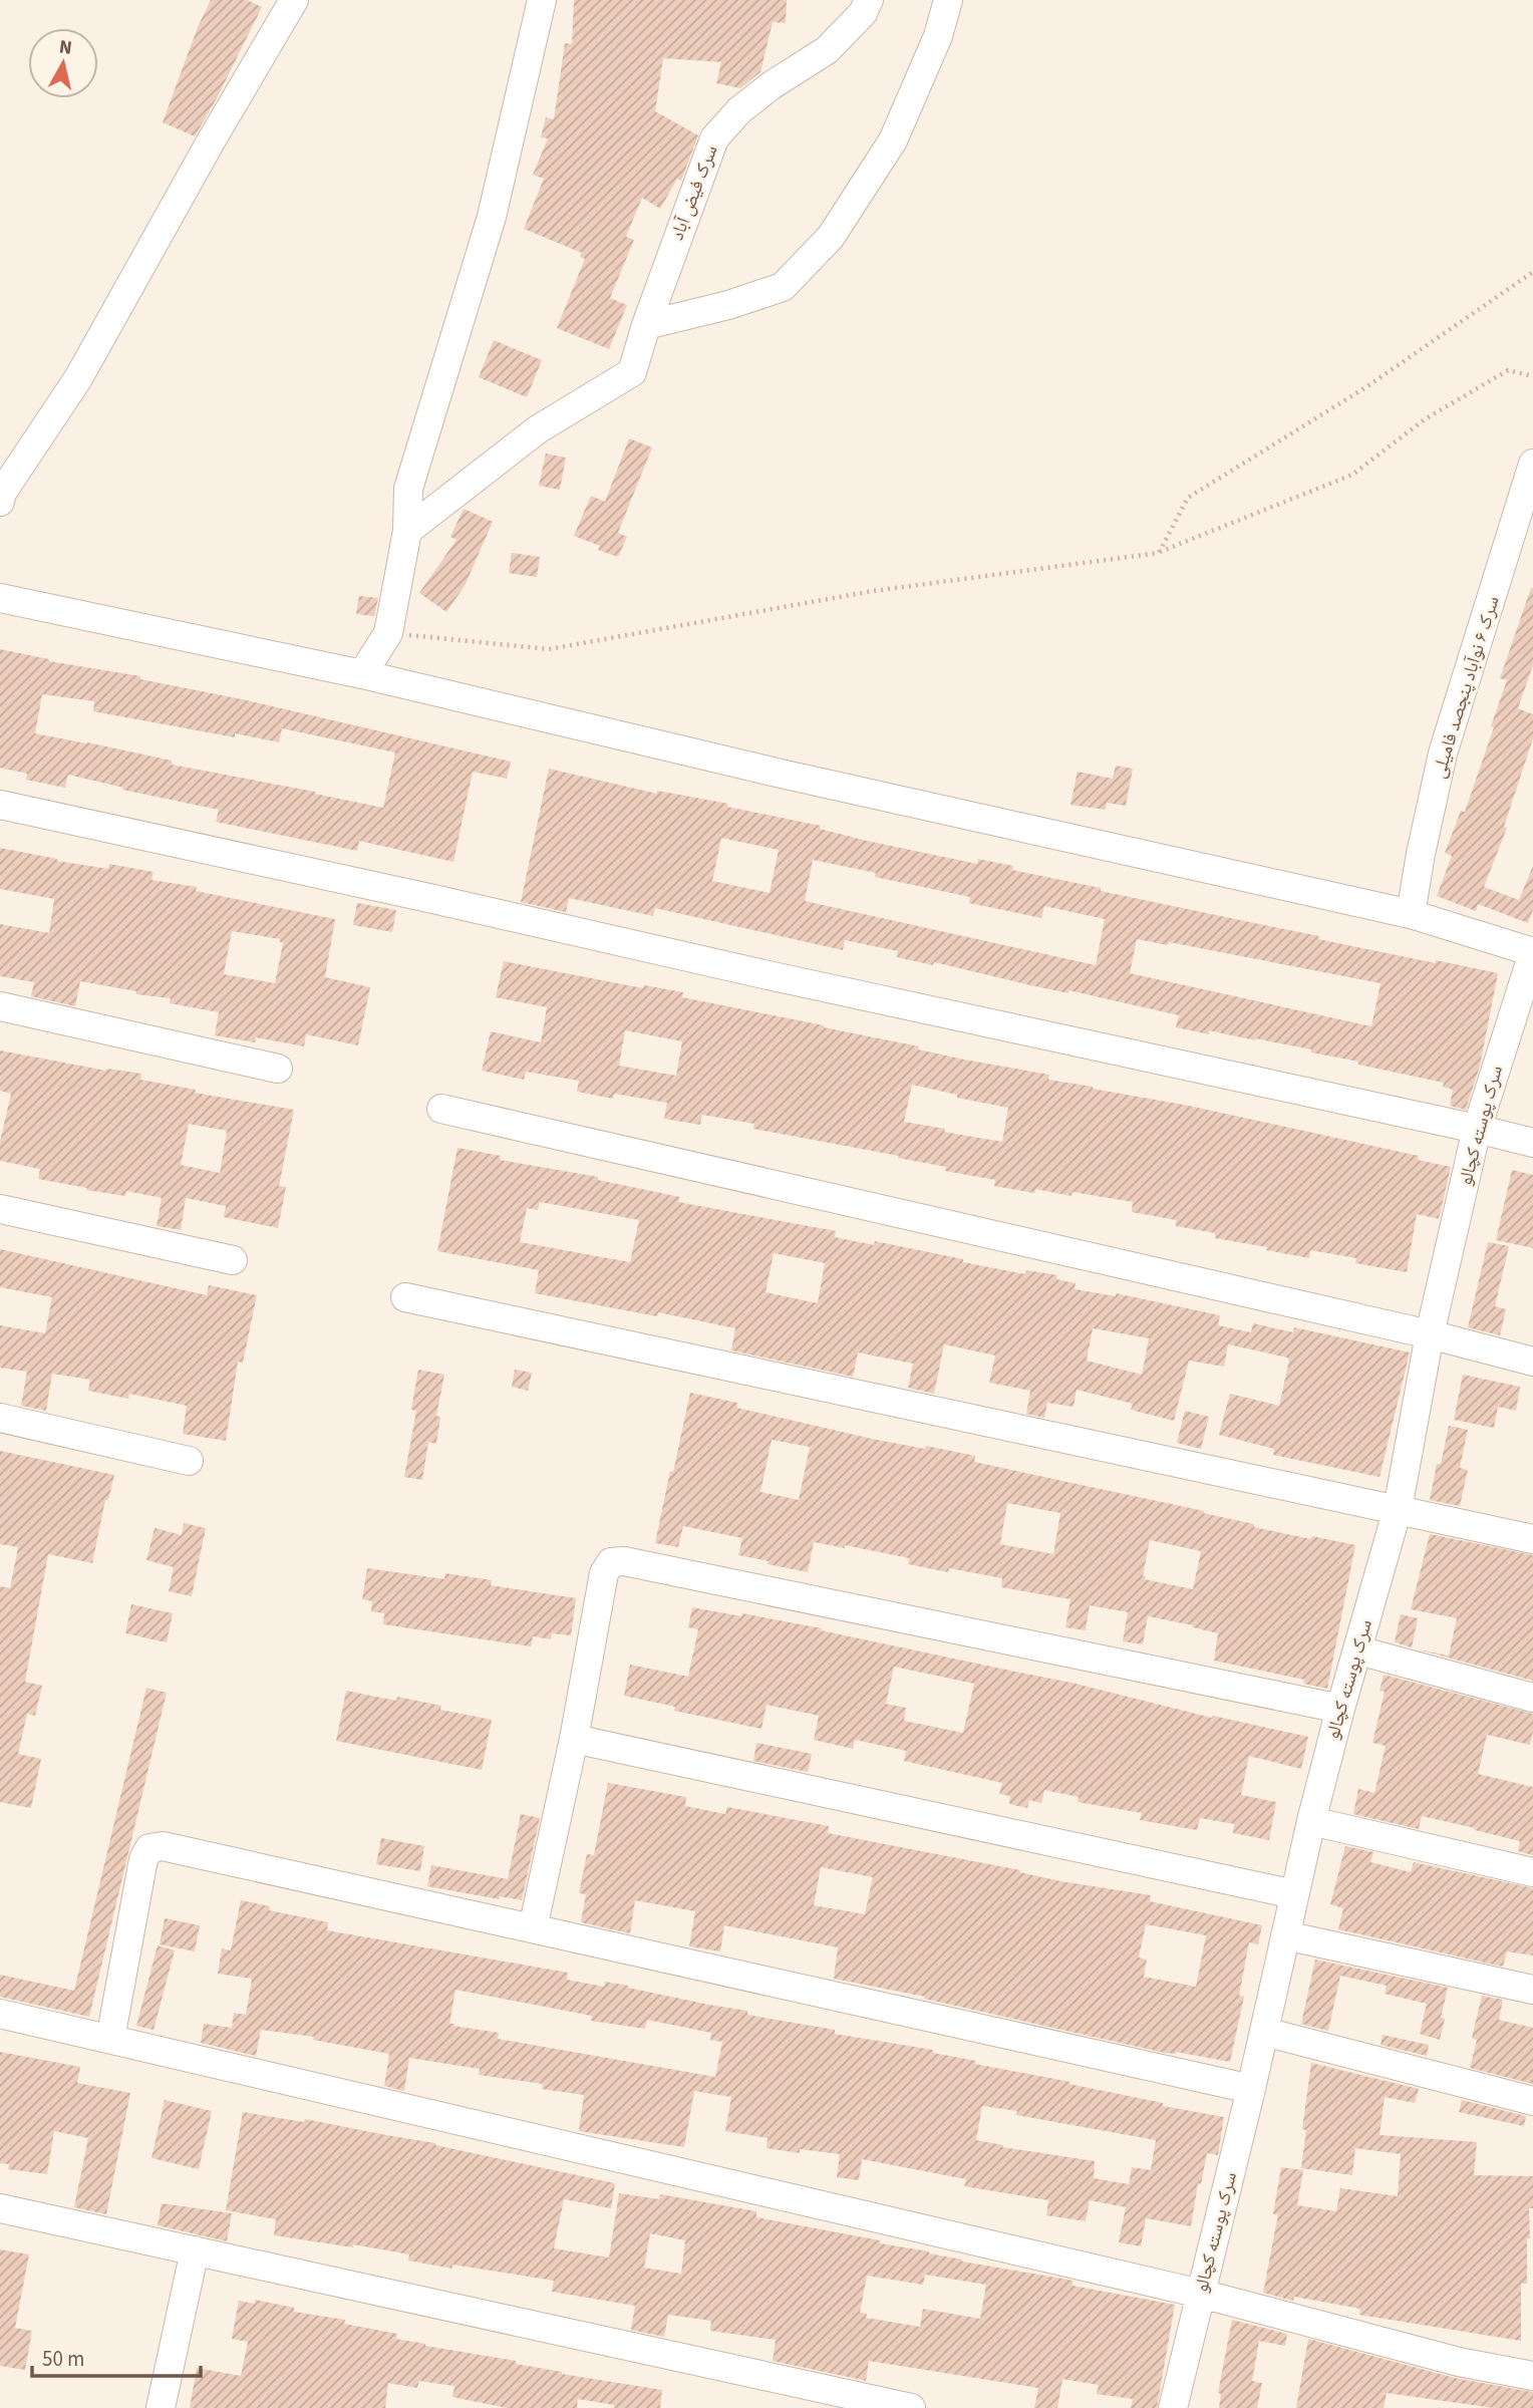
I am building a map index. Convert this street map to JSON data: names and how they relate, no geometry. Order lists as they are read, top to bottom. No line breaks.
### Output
{"streets":{"street":["سرک فيض آباد","سرک ۶ نوآباد پنجصد فامیلی","سرک پوسته کچالو"]},"scale_bar":"50 m","north":"top"}
